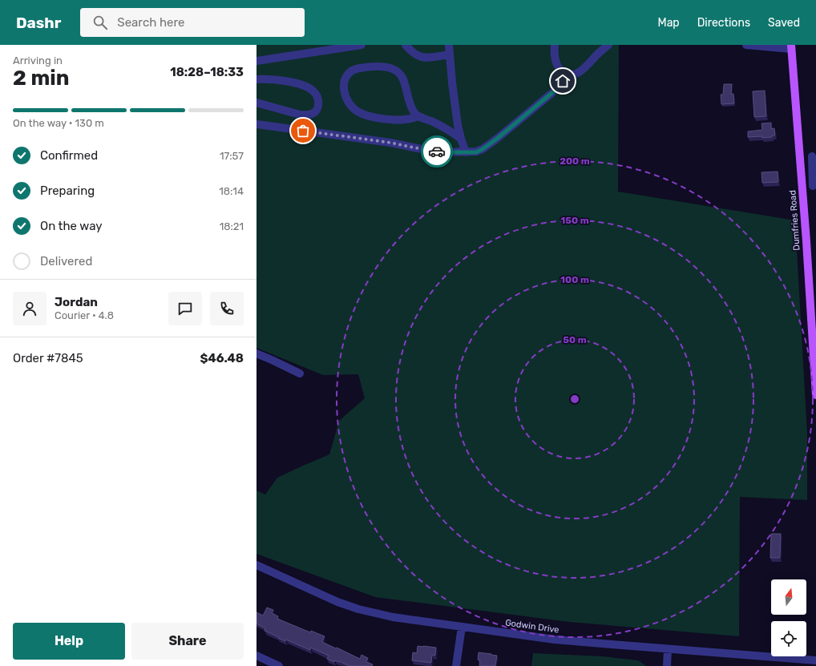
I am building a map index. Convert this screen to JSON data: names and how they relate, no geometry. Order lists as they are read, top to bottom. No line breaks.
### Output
{"streets":{"main road":["Dumfries Road"],"street":["Godwin Drive"]},"north":"top","page":{"header":"Dashr","search":"Search here","nav":["Map","Directions","Saved"],"heading":["2 min","Arriving in","18:28–18:33"],"panel":["Jordan","Courier · 4.8","Order #7845","$46.48"],"bar":"On the way · 130 m","list":[["Confirmed","17:57"],["Preparing","18:14"],["On the way","18:21"],"Delivered"],"buttons":["Help","Share"]},"rings":["200 m","150 m","100 m","50 m"]}
